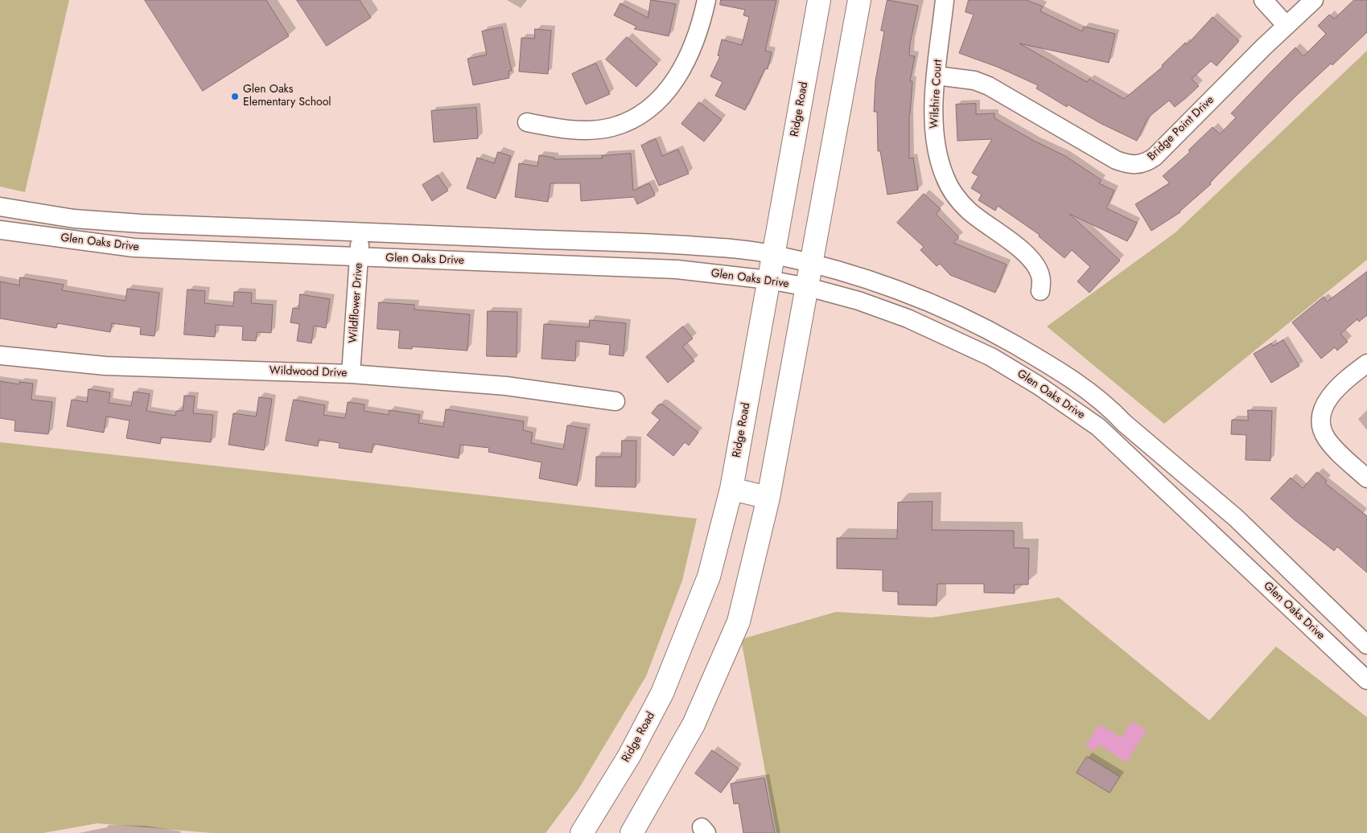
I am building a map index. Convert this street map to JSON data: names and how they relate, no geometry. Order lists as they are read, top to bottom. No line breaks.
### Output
{"streets":{"main road":["Ridge Road"],"street":["Wilshire Court","Bridge Point Drive","Glen Oaks Drive","Wildflower Drive","Wildwood Drive"]},"crossings":[["Wilshire Court","Bridge Point Drive"],["Ridge Road","Glen Oaks Drive"],["Glen Oaks Drive","Wildflower Drive"],["Wildflower Drive","Wildwood Drive"]],"places":["Glen Oaks Elementary School"]}
